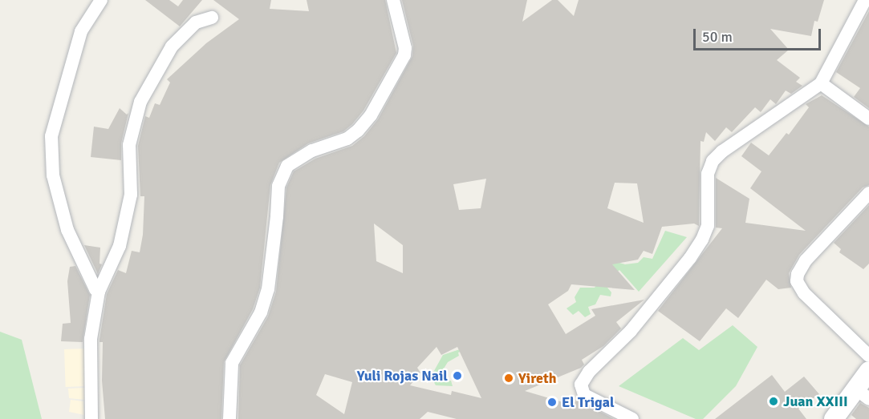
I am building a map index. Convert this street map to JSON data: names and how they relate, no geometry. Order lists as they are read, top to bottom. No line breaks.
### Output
{"places":["Yuli Rojas Nail","Yireth","Juan XXIII","El Trigal"],"scale_bar":"50 m"}
